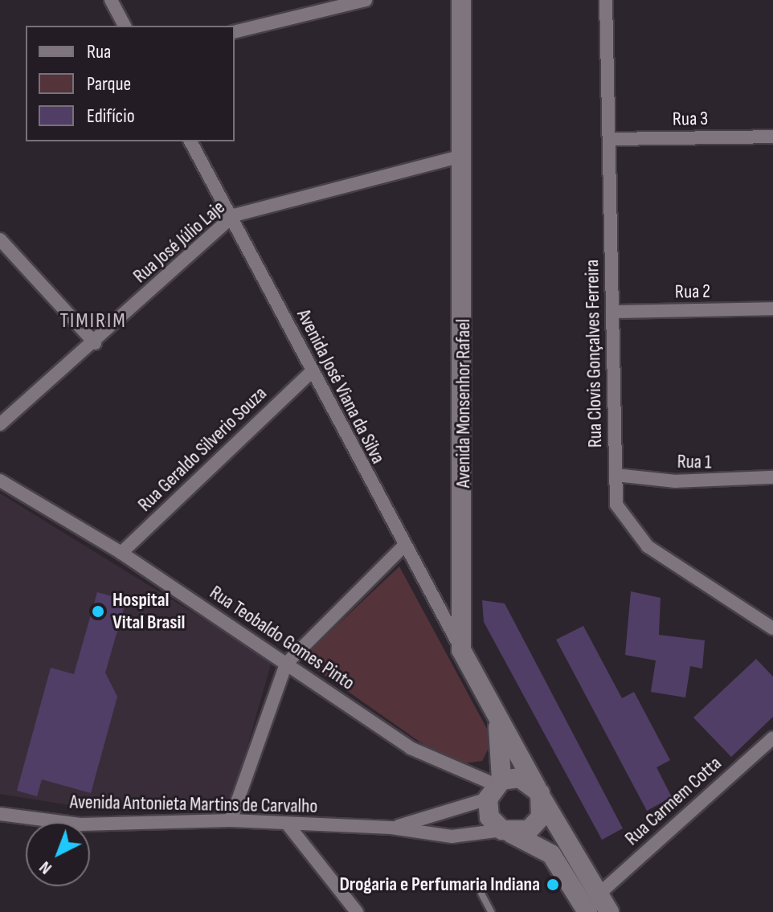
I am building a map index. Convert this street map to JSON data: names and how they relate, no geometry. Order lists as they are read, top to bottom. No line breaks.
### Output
{"streets":{"main road":["Avenida Monsenhor Rafael"],"street":["Rua 3","Rua José Júlio Laje","Rua 2","Rua Clovis Gonçalves Ferreira","Avenida José Viana da Silva","Rua Geraldo Silverio Souza","Rua 1","Rua Teobaldo Gomes Pinto","Rua Carmem Cotta","Avenida Antonieta Martins de Carvalho"]},"crossings":[["Rua 3","Rua Clovis Gonçalves Ferreira"],["Rua José Júlio Laje","Avenida José Viana da Silva"],["Rua José Júlio Laje","Avenida Monsenhor Rafael"],["Rua 2","Rua Clovis Gonçalves Ferreira"],["Rua Clovis Gonçalves Ferreira","Rua 1"],["Avenida José Viana da Silva","Avenida Monsenhor Rafael"],["Avenida José Viana da Silva","Rua Geraldo Silverio Souza"],["Avenida Monsenhor Rafael","Rua Teobaldo Gomes Pinto"],["Avenida Monsenhor Rafael","Rua Carmem Cotta"],["Avenida Monsenhor Rafael","Avenida Antonieta Martins de Carvalho"],["Rua Geraldo Silverio Souza","Rua Teobaldo Gomes Pinto"],["Rua Teobaldo Gomes Pinto","Avenida Antonieta Martins de Carvalho"]],"districts":["TIMIRIM"],"places":["Hospital Vital Brasil","Drogaria e Perfumaria Indiana"],"legend":["Rua","Parque","Edifício"],"north":"bottom left"}
